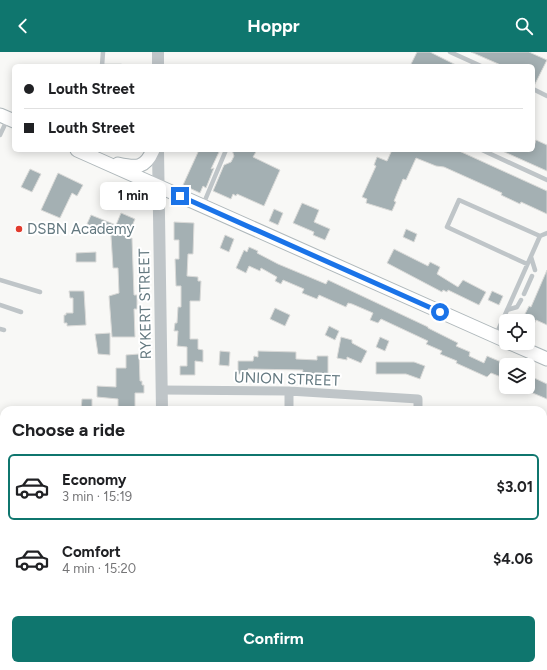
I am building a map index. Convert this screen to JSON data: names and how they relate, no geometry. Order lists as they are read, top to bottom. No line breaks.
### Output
{"streets":{"street":["RYKERT STREET","UNION STREET"]},"crossings":[["RYKERT STREET","UNION STREET"]],"places":["DSBN Academy"],"page":{"header":"Hoppr","banner":["Louth Street","Louth Street"],"bubble":"1 min","heading":"Choose a ride","list":[{"name":"Economy","note":"3 min · 15:19","value":"$3.01"},{"name":"Comfort","note":"4 min · 15:20","value":"$4.06"}],"buttons":"Confirm"}}
